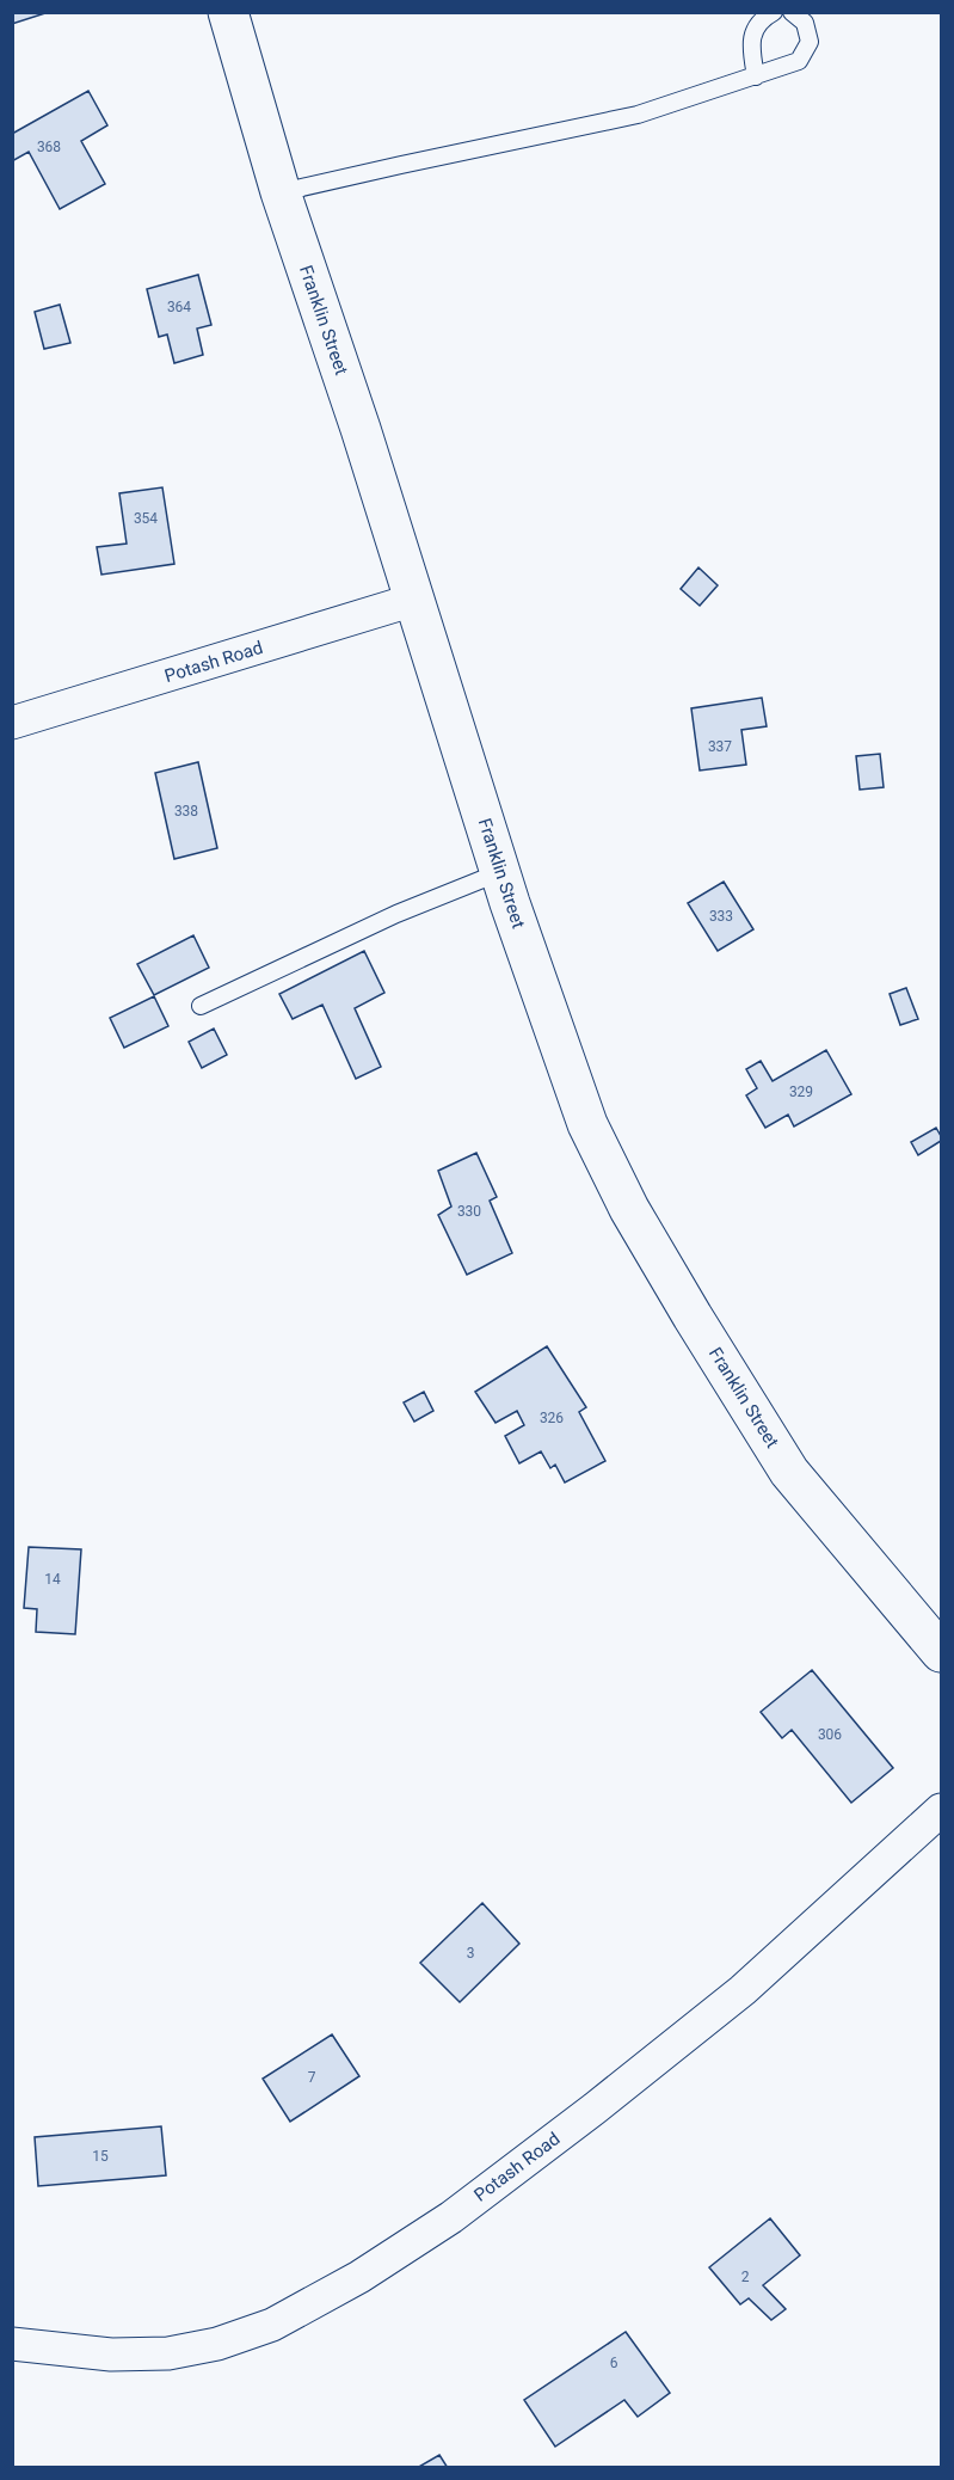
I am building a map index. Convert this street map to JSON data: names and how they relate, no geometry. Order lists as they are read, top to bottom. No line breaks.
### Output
{"streets":{"street":["Franklin Street","Potash Road"]},"crossings":[["Franklin Street","Potash Road"]],"house_numbers":["368","364","354","337","338","333","329","330","326","14","306","3","7","15","2","6"]}
